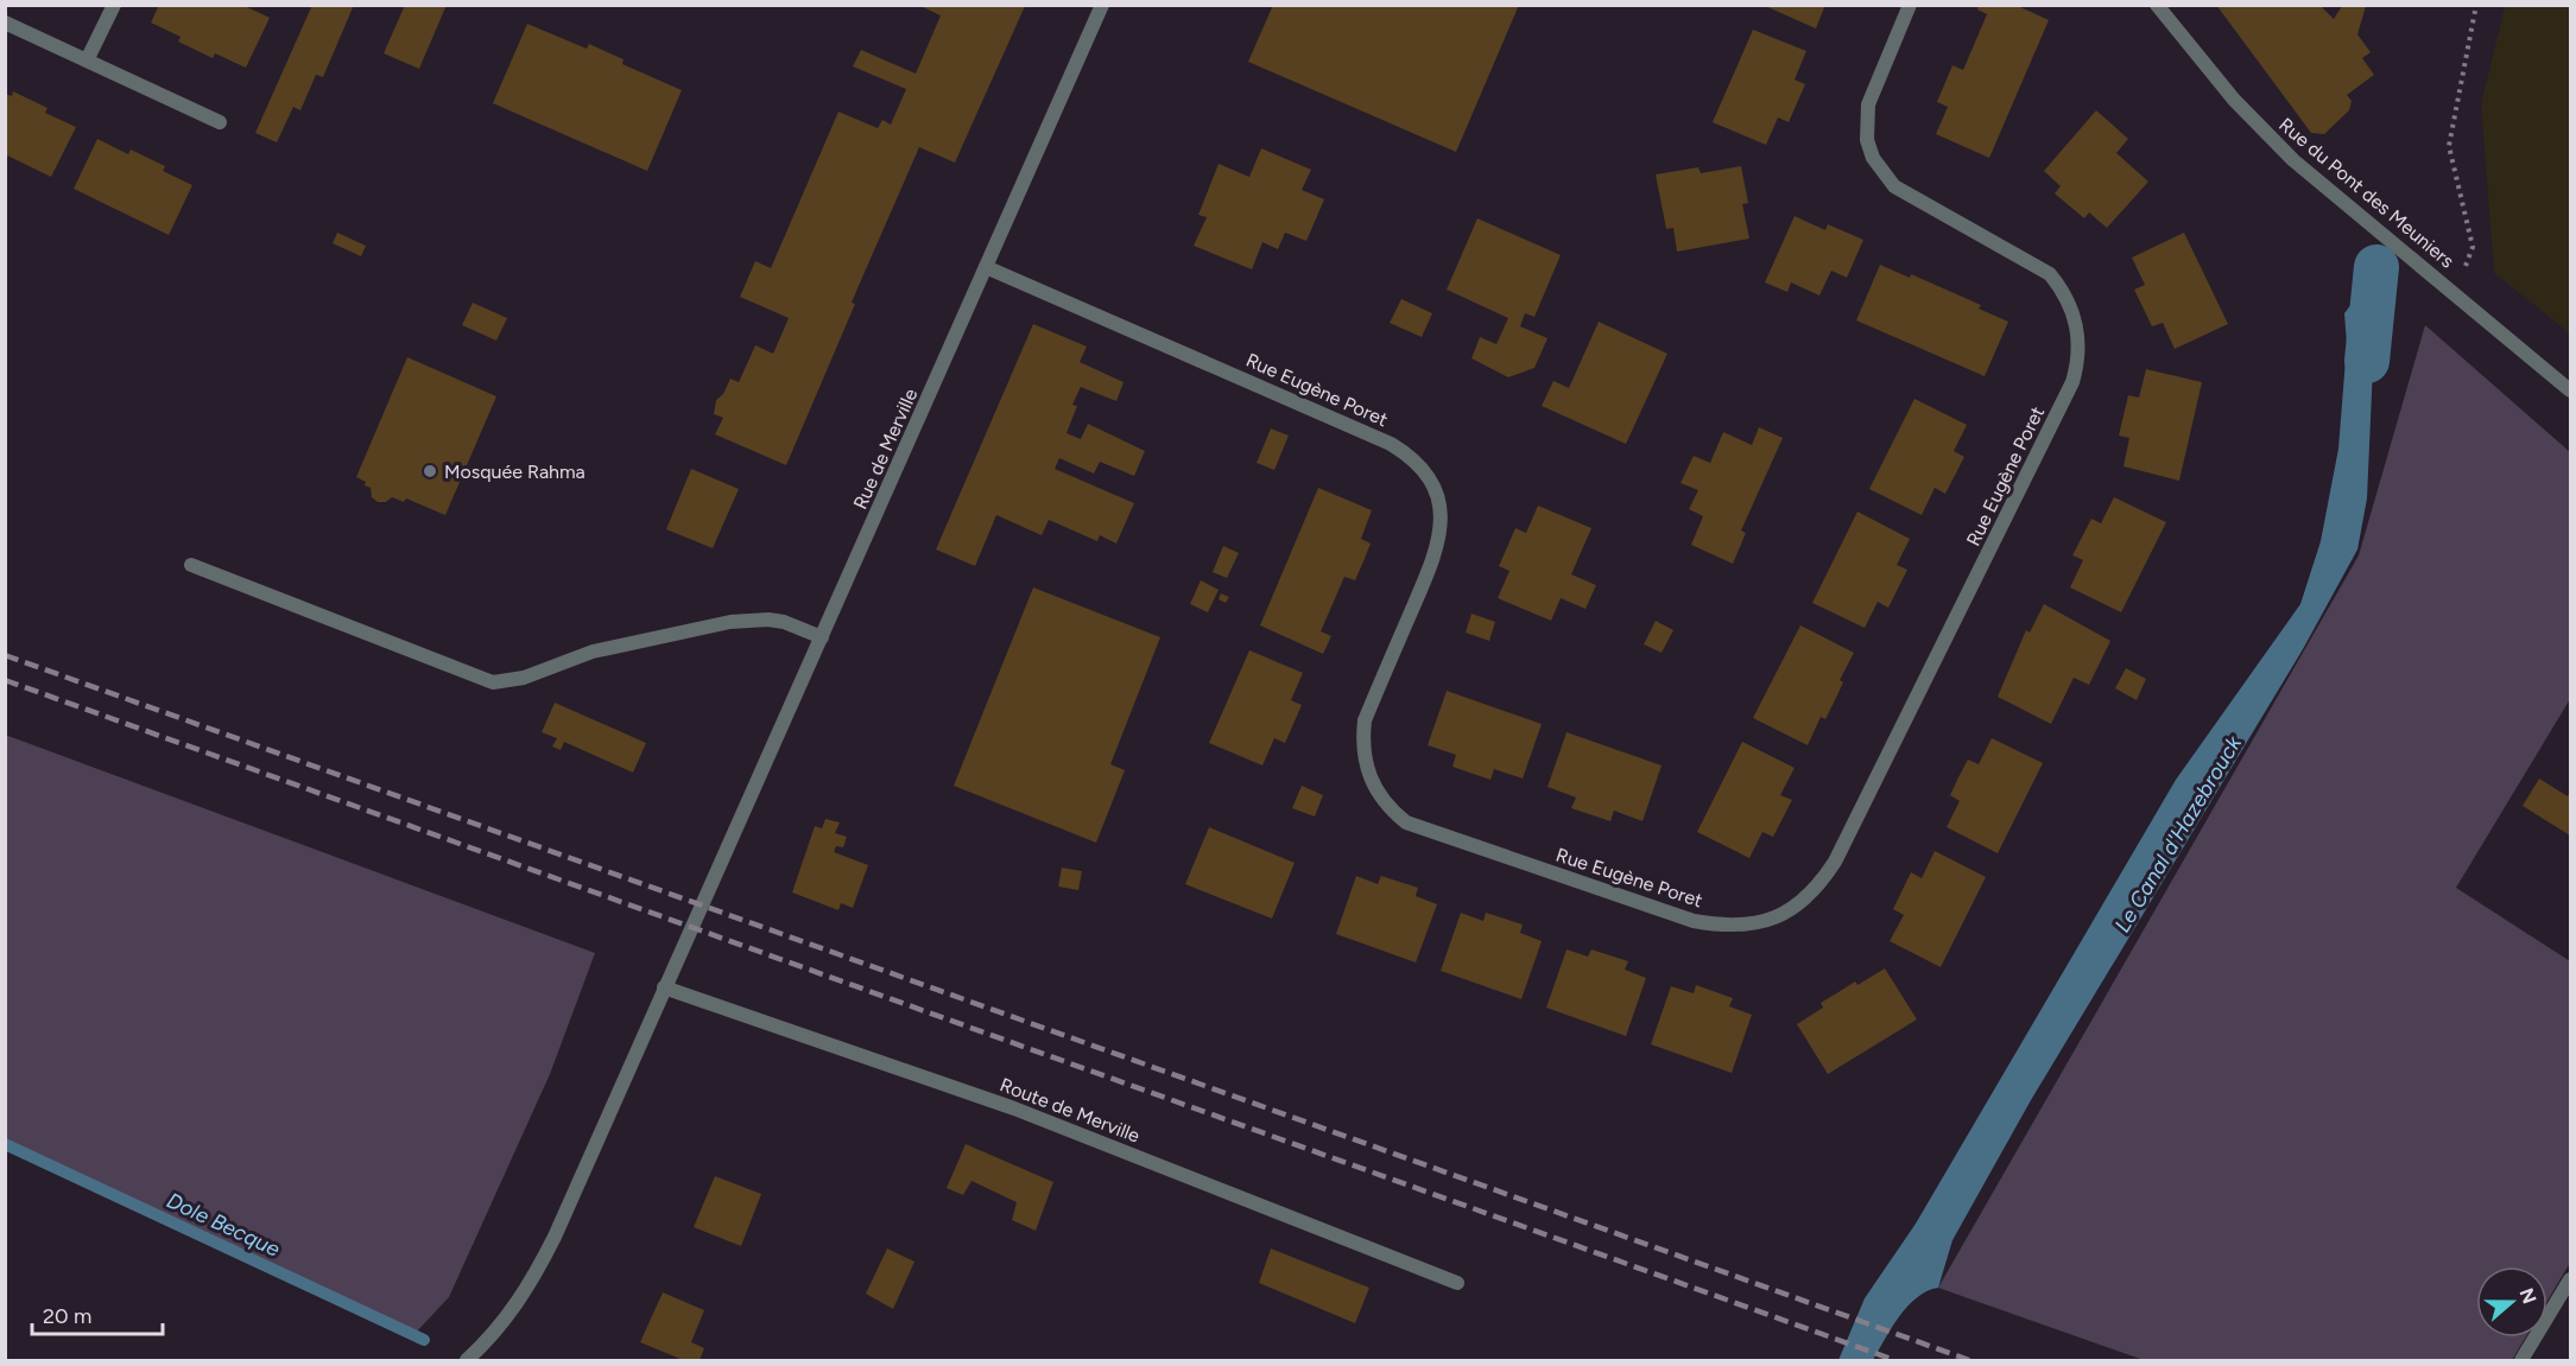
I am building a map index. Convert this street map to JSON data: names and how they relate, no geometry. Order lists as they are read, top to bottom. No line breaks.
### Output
{"streets":{"street":["Rue du Pont des Meuniers","Rue Eugène Poret","Rue de Merville","Route de Merville"]},"crossings":[["Rue Eugène Poret","Rue de Merville"],["Rue de Merville","Route de Merville"]],"water":["Le Canal d'Hazebrouck","Dole Becque"],"places":["Mosquée Rahma"],"scale_bar":"20 m","north":"right"}
